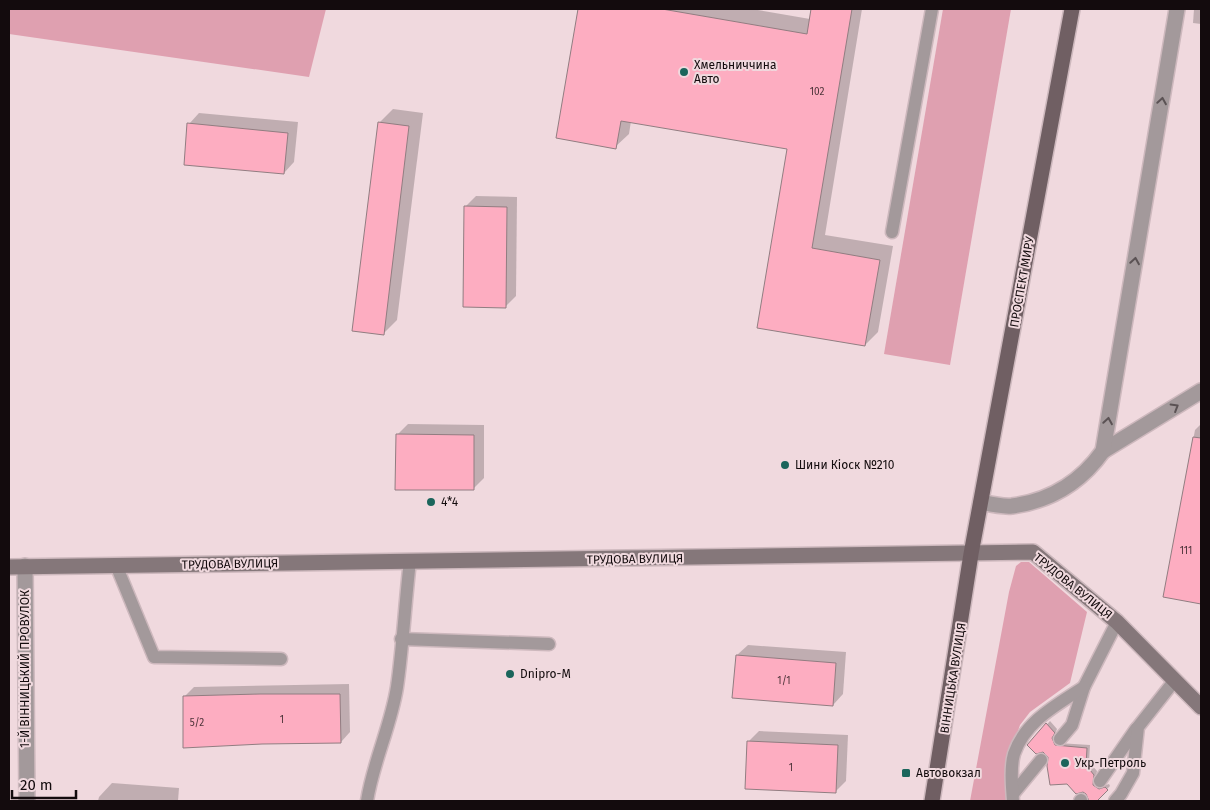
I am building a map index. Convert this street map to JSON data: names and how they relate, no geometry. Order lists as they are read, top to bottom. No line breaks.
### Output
{"streets":{"main road":["ПРОСПЕКТ МИРУ","ТРУДОВА ВУЛИЦЯ","ВІННИЦЬКА ВУЛИЦЯ"],"street":["1-Й ВІННИЦЬКИЙ ПРОВУЛОК"]},"crossings":[["ПРОСПЕКТ МИРУ","ТРУДОВА ВУЛИЦЯ"],["ПРОСПЕКТ МИРУ","ВІННИЦЬКА ВУЛИЦЯ"],["ТРУДОВА ВУЛИЦЯ","1-Й ВІННИЦЬКИЙ ПРОВУЛОК"],["ТРУДОВА ВУЛИЦЯ","ВІННИЦЬКА ВУЛИЦЯ"]],"places":{"other":["Хмельниччина Авто","Шини Кіоск №210","4*4","Dnipro-M","Укр-Петроль"],"transit":["Автовокзал"]},"house_numbers":["102","111","1/1","1","5/2","1"],"scale_bar":"20 m"}
